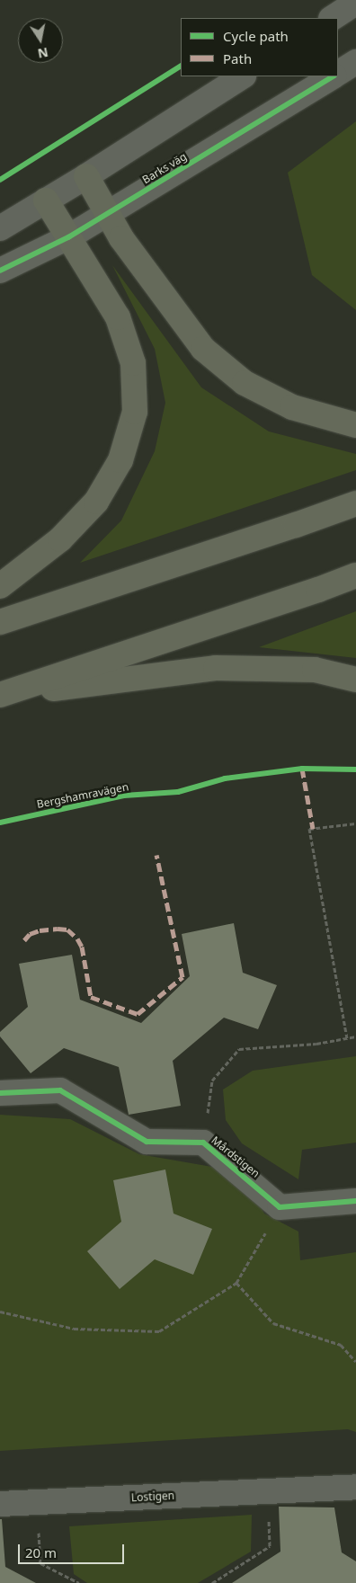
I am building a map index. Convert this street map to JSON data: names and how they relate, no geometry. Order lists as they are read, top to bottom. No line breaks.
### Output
{"streets":{"street":["Barks väg","Mårdstigen","Lostigen"],"cycle path":["Bergshamravägen"]},"legend":["Cycle path","Path"],"scale_bar":"20 m","north":"bottom"}
